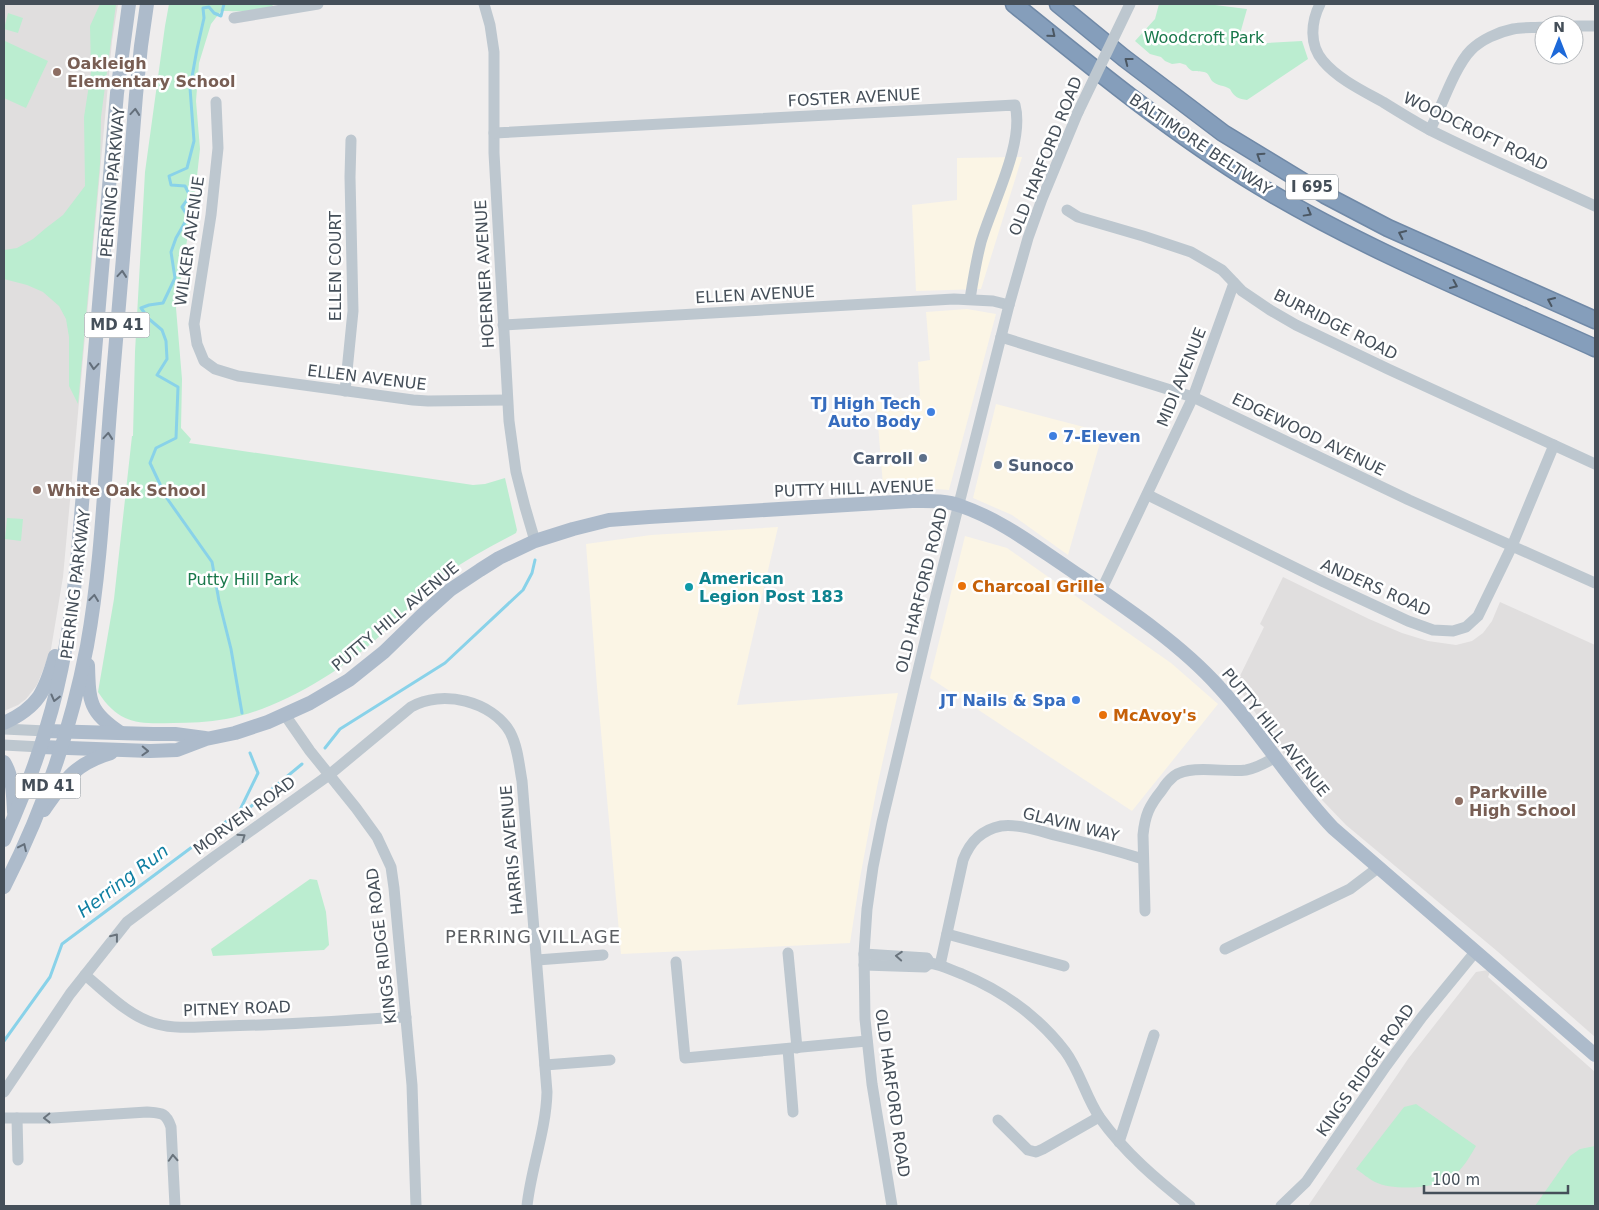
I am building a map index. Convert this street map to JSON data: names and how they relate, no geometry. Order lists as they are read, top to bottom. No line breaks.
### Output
{"streets":{"highway":["BALTIMORE BELTWAY","I 695"],"main road":["PERRING PARKWAY","MD 41","PUTTY HILL AVENUE"],"street":["FOSTER AVENUE","WOODCROFT ROAD","OLD HARFORD ROAD","WILKER AVENUE","ELLEN COURT","HOERNER AVENUE","ELLEN AVENUE","BURRIDGE ROAD","MIDI AVENUE","EDGEWOOD AVENUE","ANDERS ROAD","MORVEN ROAD","GLAVIN WAY","HARRIS AVENUE","KINGS RIDGE ROAD","PITNEY ROAD"]},"crossings":[["FOSTER AVENUE","HOERNER AVENUE"],["FOSTER AVENUE","ELLEN AVENUE"],["OLD HARFORD ROAD","ELLEN AVENUE"],["OLD HARFORD ROAD","EDGEWOOD AVENUE"],["OLD HARFORD ROAD","PUTTY HILL AVENUE"],["PERRING PARKWAY","PUTTY HILL AVENUE"],["WILKER AVENUE","ELLEN AVENUE"],["ELLEN COURT","ELLEN AVENUE"],["HOERNER AVENUE","ELLEN AVENUE"],["HOERNER AVENUE","PUTTY HILL AVENUE"],["BURRIDGE ROAD","MIDI AVENUE"],["BURRIDGE ROAD","ANDERS ROAD"],["MIDI AVENUE","EDGEWOOD AVENUE"],["MIDI AVENUE","PUTTY HILL AVENUE"],["MIDI AVENUE","ANDERS ROAD"],["EDGEWOOD AVENUE","ANDERS ROAD"],["PUTTY HILL AVENUE","KINGS RIDGE ROAD"],["MORVEN ROAD","HARRIS AVENUE"],["MORVEN ROAD","KINGS RIDGE ROAD"],["MORVEN ROAD","PITNEY ROAD"],["KINGS RIDGE ROAD","PITNEY ROAD"]],"one_way":["MORVEN ROAD"],"districts":["PERRING VILLAGE"],"water":["Herring Run"],"parks":["Woodcroft Park","Putty Hill Park"],"places":["Oakleigh Elementary School","TJ High Tech Auto Body","7-Eleven","Carroll","Sunoco","White Oak School","Charcoal Grille","American Legion Post 183","JT Nails & Spa","McAvoy's","Parkville High School"],"scale_bar":"100 m","north":"top"}
